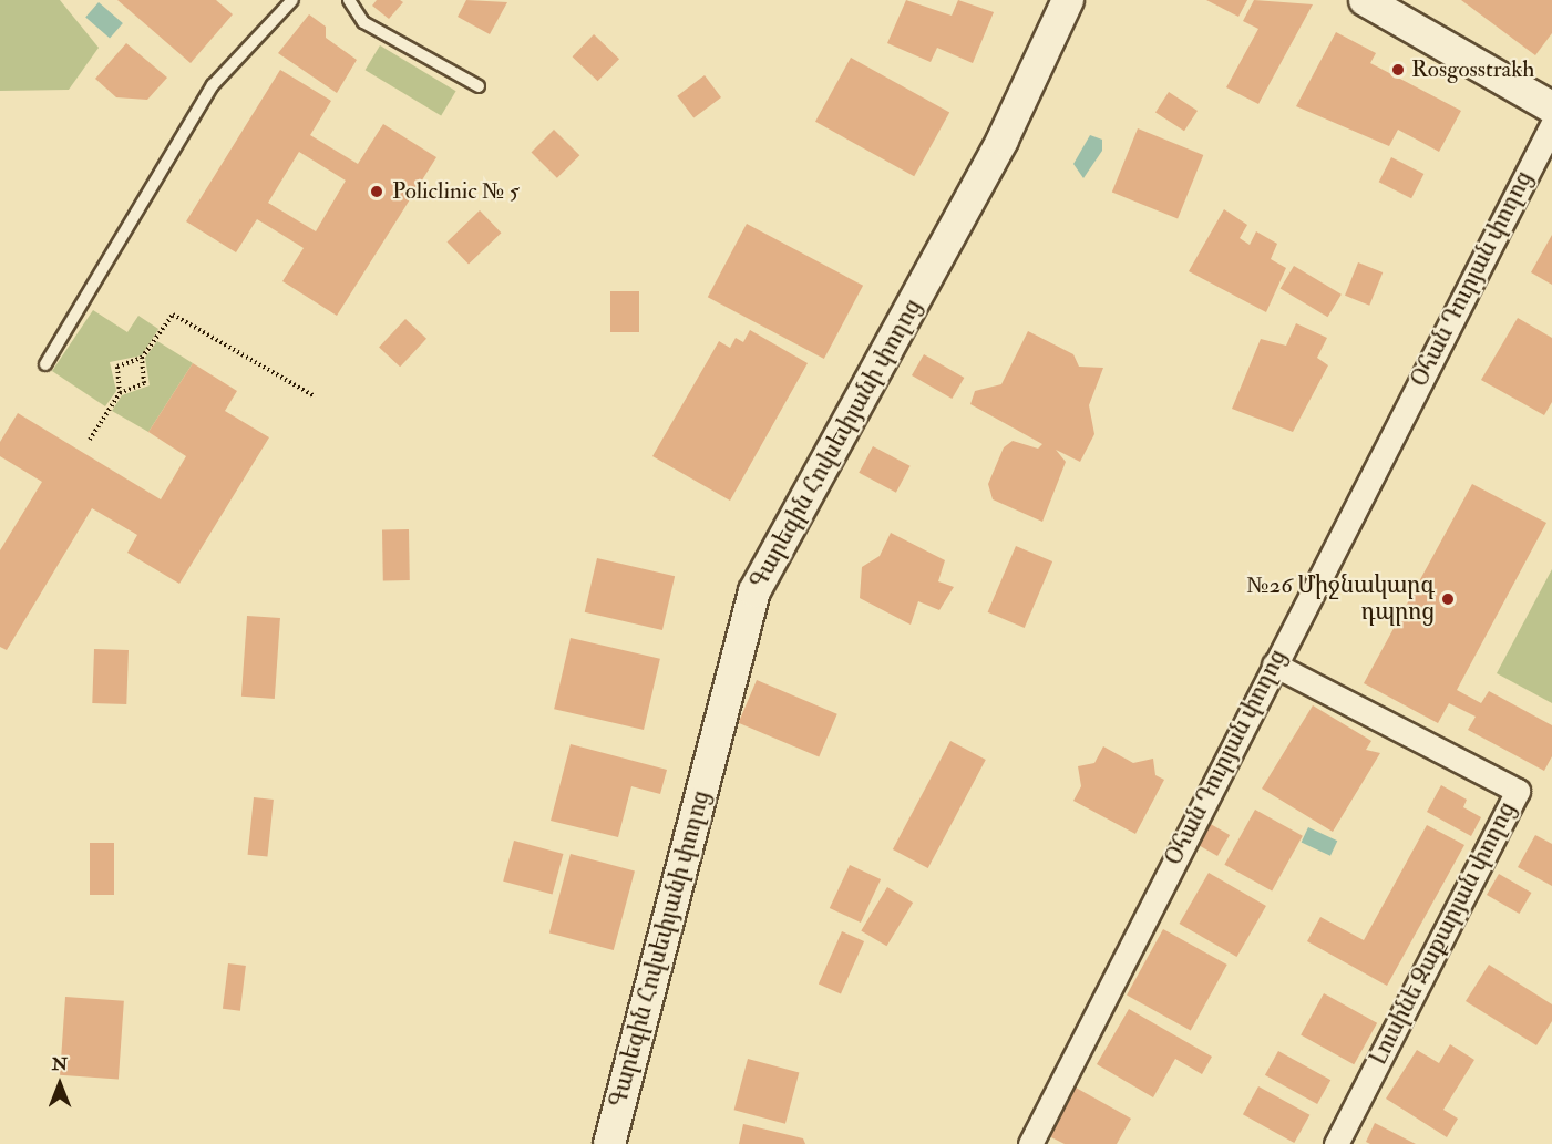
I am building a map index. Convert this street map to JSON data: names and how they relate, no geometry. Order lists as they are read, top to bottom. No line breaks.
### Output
{"streets":{"main road":["Գարեգին Հովսեփյանի փողոց"],"street":["Օհան Դուրյան փողոց","Լուսինե Զաքարյան փողոց"]},"crossings":[["Օհան Դուրյան փողոց","Լուսինե Զաքարյան փողոց"]],"places":["Rosgosstrakh","Policlinic № 5","№26 Միջնակարգ դպրոց"],"north":"top"}
